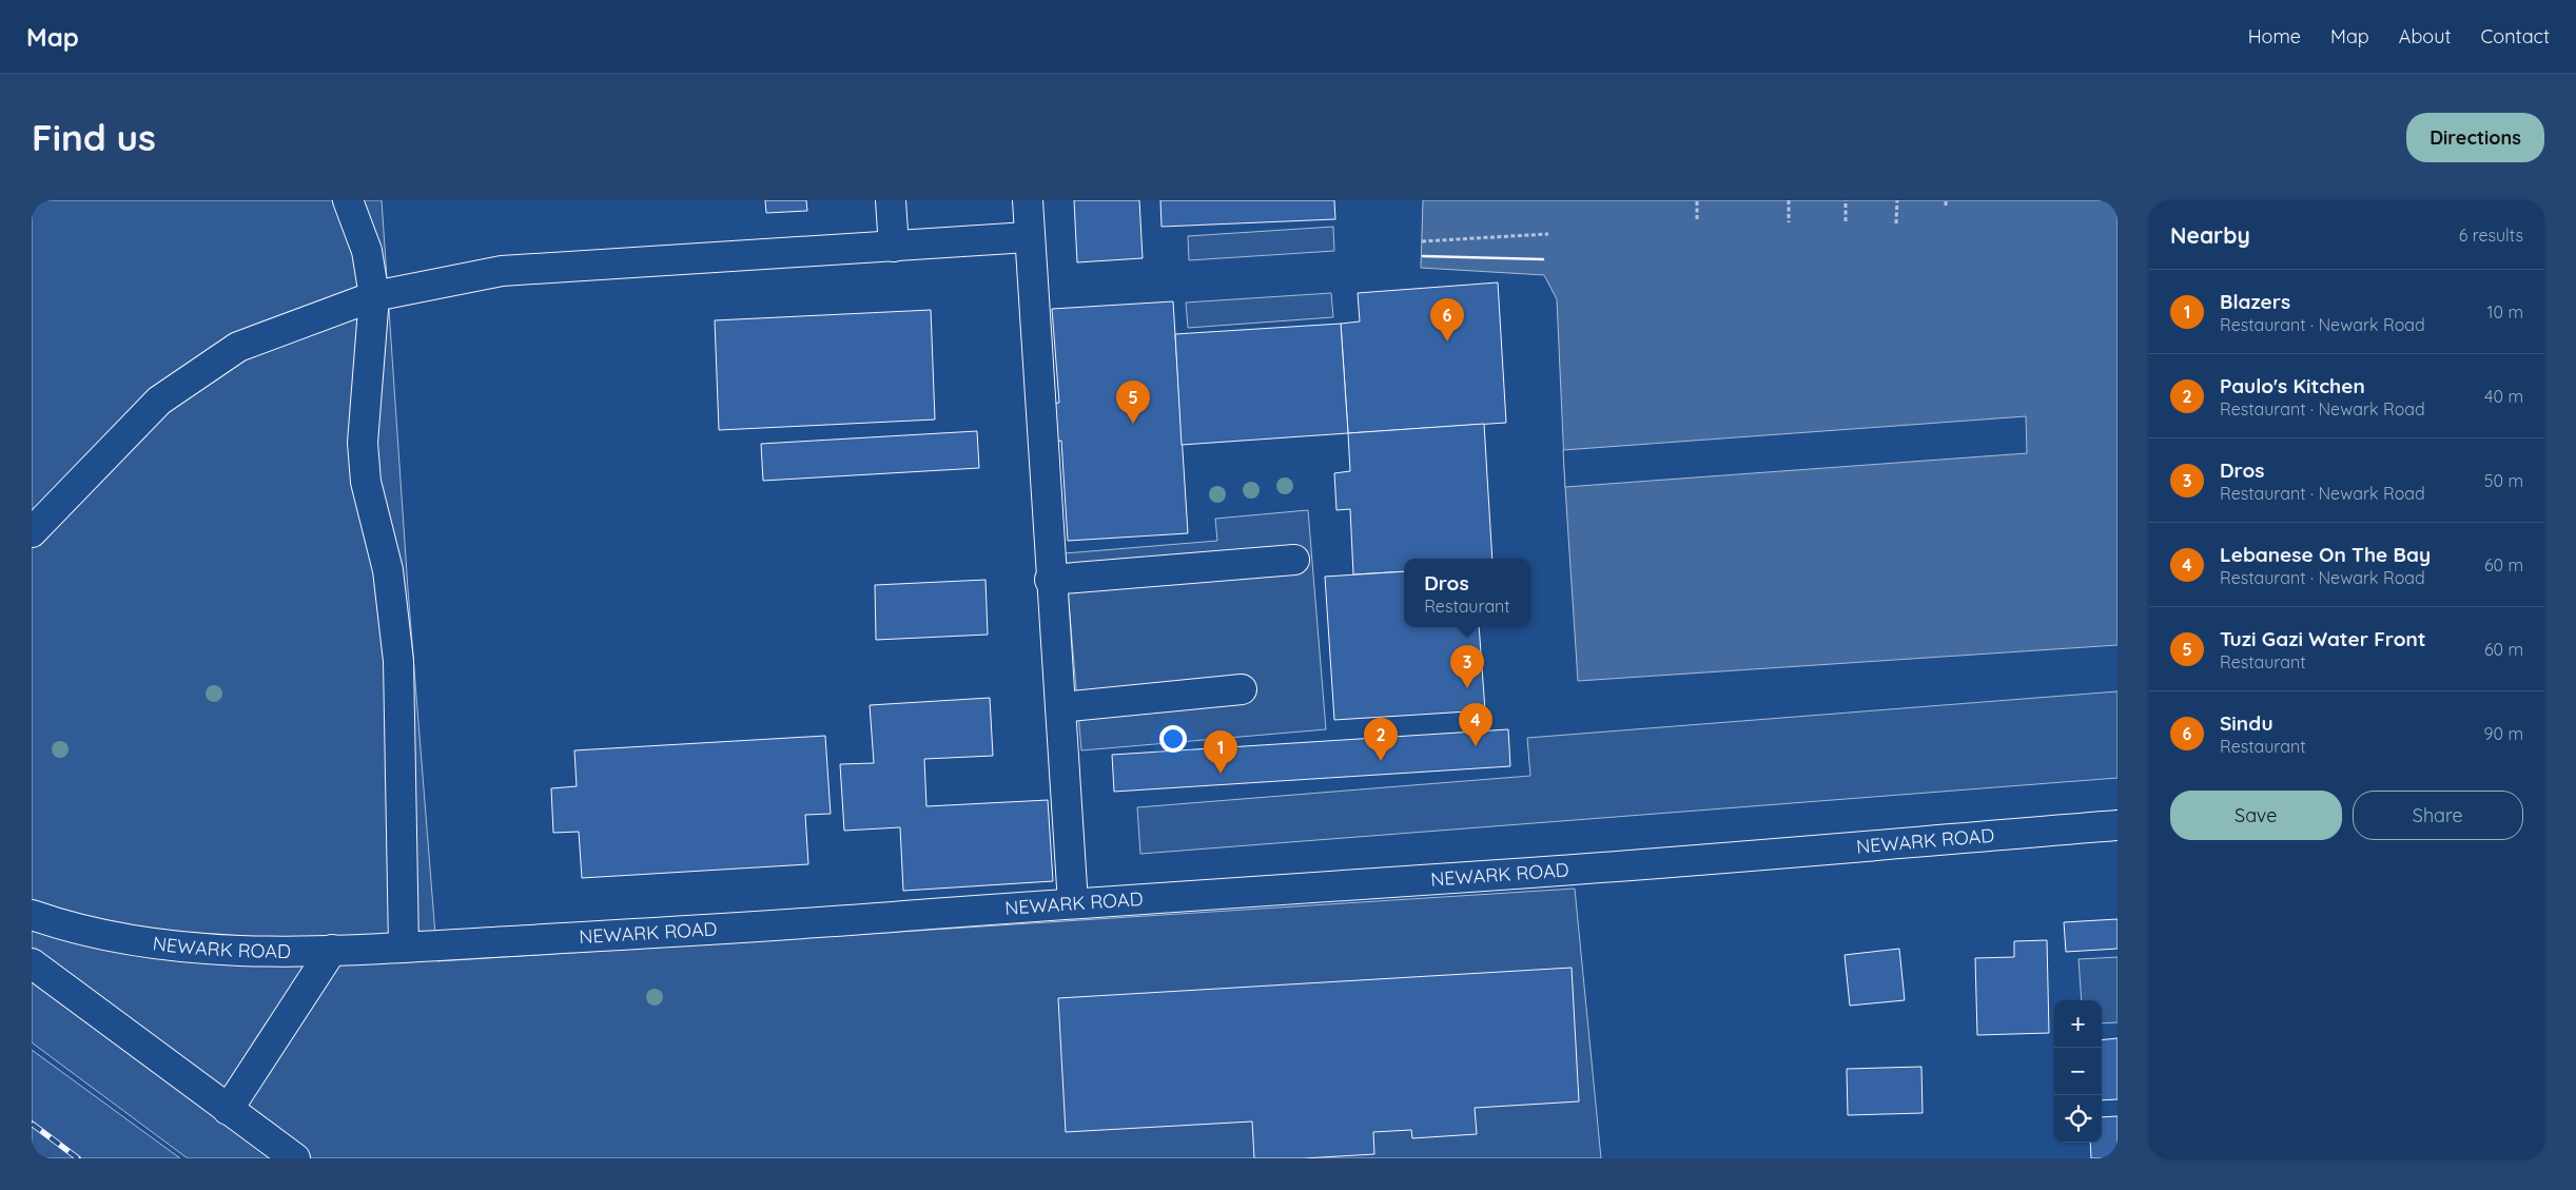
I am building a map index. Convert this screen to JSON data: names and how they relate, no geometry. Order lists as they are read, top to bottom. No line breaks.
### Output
{"streets":{"street":["NEWARK ROAD"]},"page":{"header":"Map","nav":["Home","Map","About","Contact"],"buttons":["Directions",["Save","Share"]],"title":"Find us","heading":["Nearby","6 results"],"list":[{"mark":"1","name":"Blazers","note":"Restaurant · Newark Road","value":"10 m"},{"mark":"2","name":"Paulo's Kitchen","note":"Restaurant · Newark Road","value":"40 m"},{"mark":"3","name":"Dros","note":"Restaurant · Newark Road","value":"50 m"},{"mark":"4","name":"Lebanese On The Bay","note":"Restaurant · Newark Road","value":"60 m"},{"mark":"5","name":"Tuzi Gazi Water Front","note":"Restaurant","value":"60 m"},{"mark":"6","name":"Sindu","note":"Restaurant","value":"90 m"}],"pins":["6","5","3","4","2","1"],"popup":["Dros","Restaurant"],"map_buttons":["+","−"]}}
